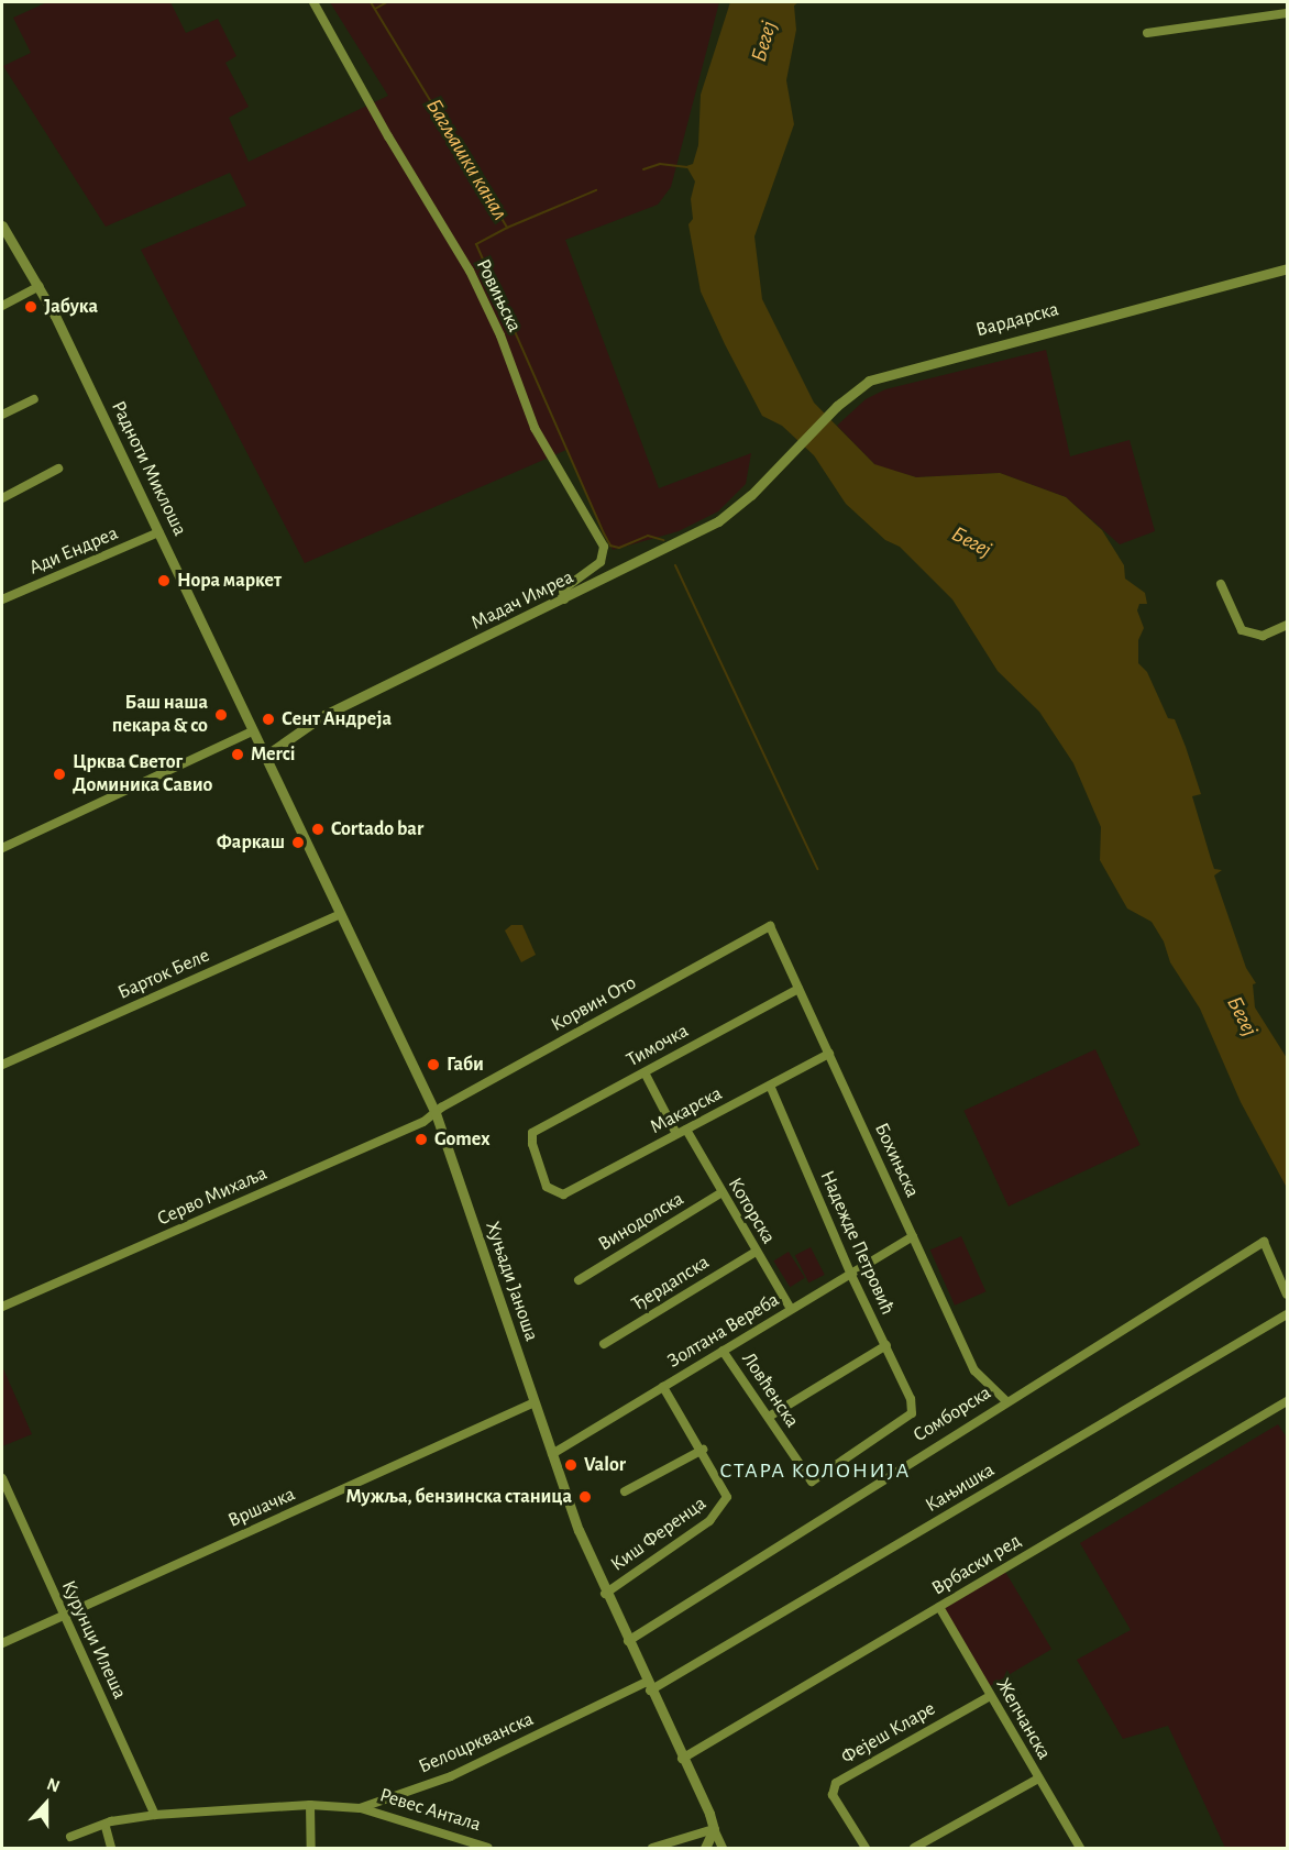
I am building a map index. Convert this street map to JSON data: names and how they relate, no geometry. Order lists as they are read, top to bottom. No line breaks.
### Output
{"streets":{"street":["Ровињска","Вардарска","Радноти Миклоша","Ади Ендреа","Мадач Имреа","Барток Беле","Корвин Ото","Тимочка","Макарска","Бохињска","Серво Михаља","Которска","Винодолска","Надежде Петровић","Хуњади Јаноша","Ђердапска","Золтана Вереба","Ловћенска","Сомборска","Кањишка","Вршачка","Киш Ференца","Врбаски ред","Курунци Илеша","Жепчанска","Фејеш Кларе","Белоцркванска","Ревес Антала"]},"crossings":[["Ровињска","Мадач Имреа"],["Вардарска","Мадач Имреа"],["Радноти Миклоша","Ади Ендреа"],["Радноти Миклоша","Хуњади Јаноша"],["Мадач Имреа","Хуњади Јаноша"],["Барток Беле","Хуњади Јаноша"],["Корвин Ото","Бохињска"],["Корвин Ото","Серво Михаља"],["Корвин Ото","Хуњади Јаноша"],["Тимочка","Макарска"],["Тимочка","Бохињска"],["Макарска","Бохињска"],["Макарска","Которска"],["Макарска","Надежде Петровић"],["Бохињска","Золтана Вереба"],["Бохињска","Сомборска"],["Серво Михаља","Хуњади Јаноша"],["Которска","Винодолска"],["Которска","Ђердапска"],["Которска","Золтана Вереба"],["Надежде Петровић","Золтана Вереба"],["Надежде Петровић","Ловћенска"],["Хуњади Јаноша","Золтана Вереба"],["Хуњади Јаноша","Сомборска"],["Хуњади Јаноша","Кањишка"],["Хуњади Јаноша","Вршачка"],["Хуњади Јаноша","Киш Ференца"],["Хуњади Јаноша","Врбаски ред"],["Хуњади Јаноша","Белоцркванска"],["Золтана Вереба","Ловћенска"],["Кањишка","Белоцркванска"],["Вршачка","Курунци Илеша"],["Врбаски ред","Жепчанска"],["Курунци Илеша","Белоцркванска"],["Жепчанска","Фејеш Кларе"],["Белоцркванска","Ревес Антала"]],"districts":["СТАРА КОЛОНИЈА"],"water":["Бегеј","Багљашки канал"],"places":["Јабука","Нора маркет","Баш наша пекара & co","Сент Андреја","Merci","Црква Светог Доминика Савио","Cortado bar","Фаркаш","Габи","Gomex","Valor","Мужља, бензинска станица"],"north":"top"}
